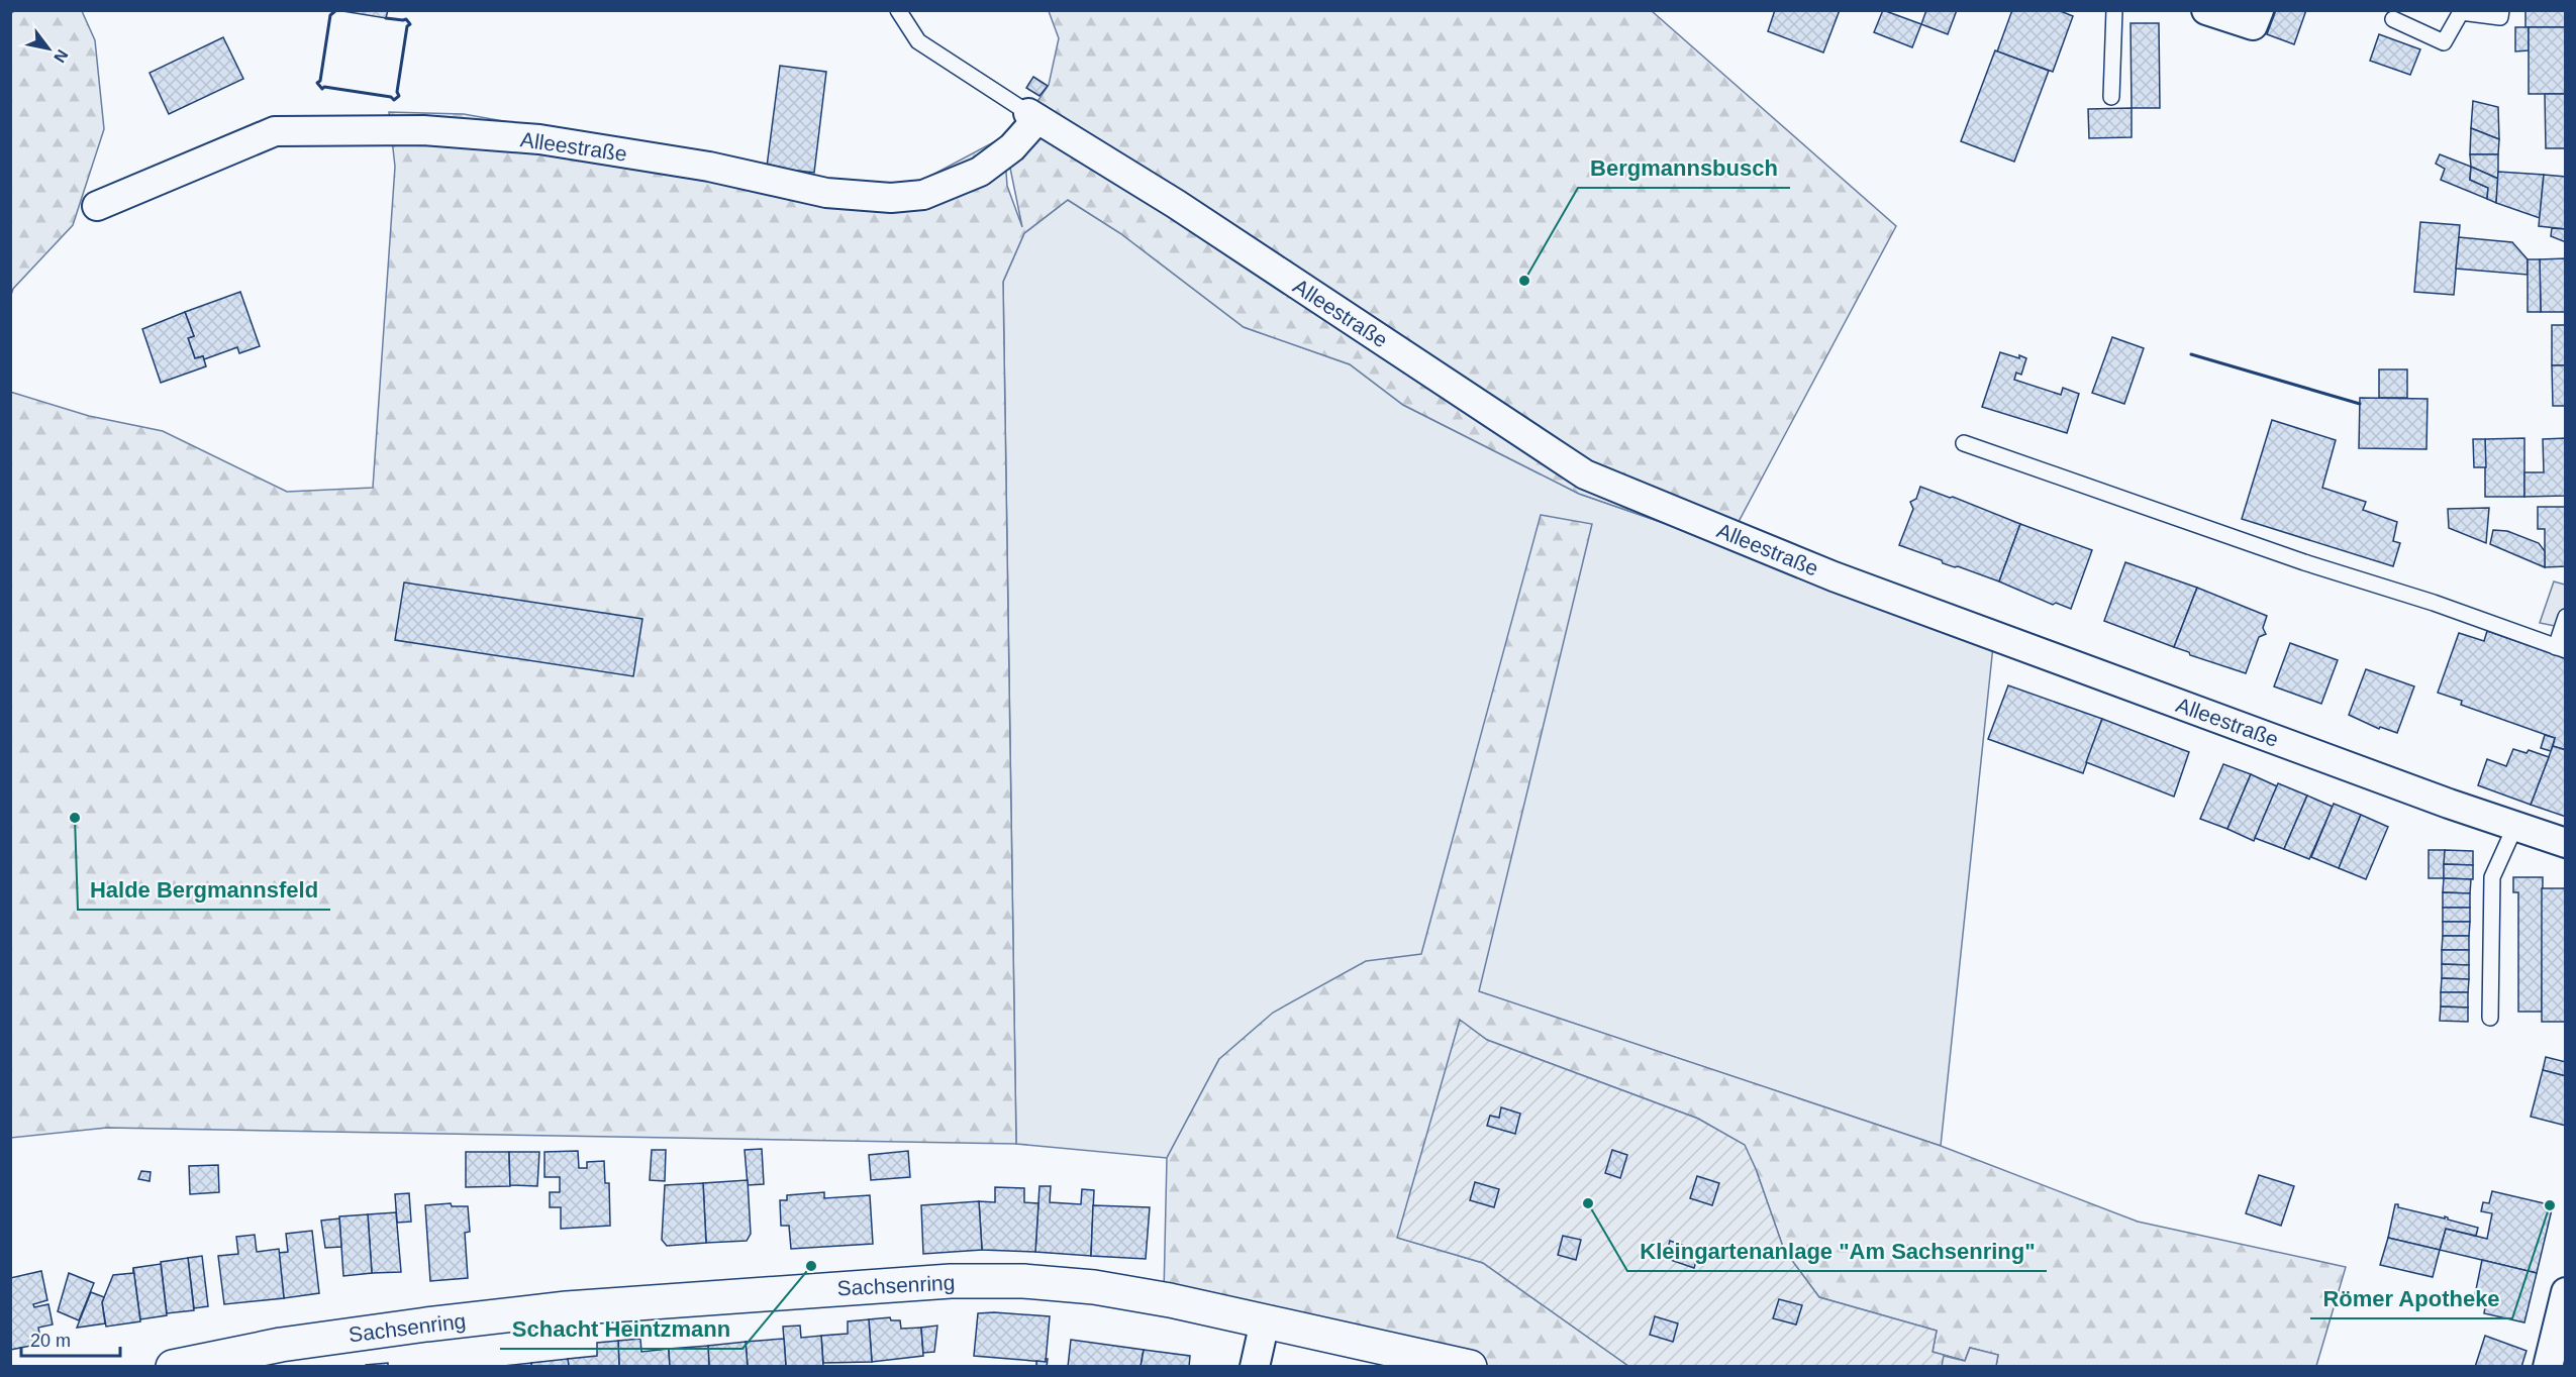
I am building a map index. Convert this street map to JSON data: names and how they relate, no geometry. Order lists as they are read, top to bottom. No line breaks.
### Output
{"streets":{"street":["Alleestraße","Sachsenring"]},"places":["Bergmannsbusch","Halde Bergmannsfeld","Kleingartenanlage \"Am Sachsenring\"","Römer Apotheke","Schacht Heintzmann"],"scale_bar":"20 m","north":"bottom right"}
